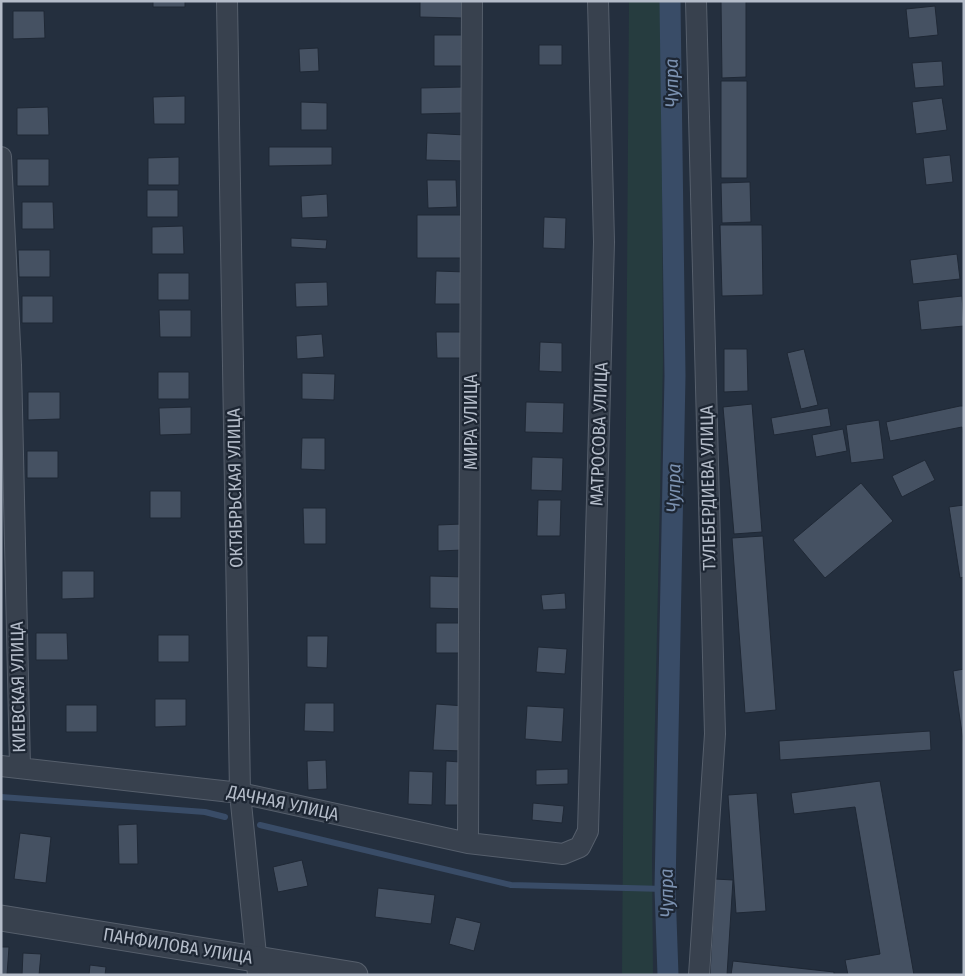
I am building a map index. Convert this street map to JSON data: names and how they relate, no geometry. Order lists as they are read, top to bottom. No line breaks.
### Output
{"streets":{"street":["МИРА УЛИЦА","МАТРОСОВА УЛИЦА","ОКТЯБРЬСКАЯ УЛИЦА","ТУЛЕБЕРДИЕВА УЛИЦА","КИЕВСКАЯ УЛИЦА","ДАЧНАЯ УЛИЦА","ПАНФИЛОВА УЛИЦА"]},"crossings":[["МИРА УЛИЦА","ДАЧНАЯ УЛИЦА"],["МАТРОСОВА УЛИЦА","ДАЧНАЯ УЛИЦА"],["ОКТЯБРЬСКАЯ УЛИЦА","ДАЧНАЯ УЛИЦА"],["ОКТЯБРЬСКАЯ УЛИЦА","ПАНФИЛОВА УЛИЦА"],["КИЕВСКАЯ УЛИЦА","ДАЧНАЯ УЛИЦА"]],"water":["Чупра"]}
